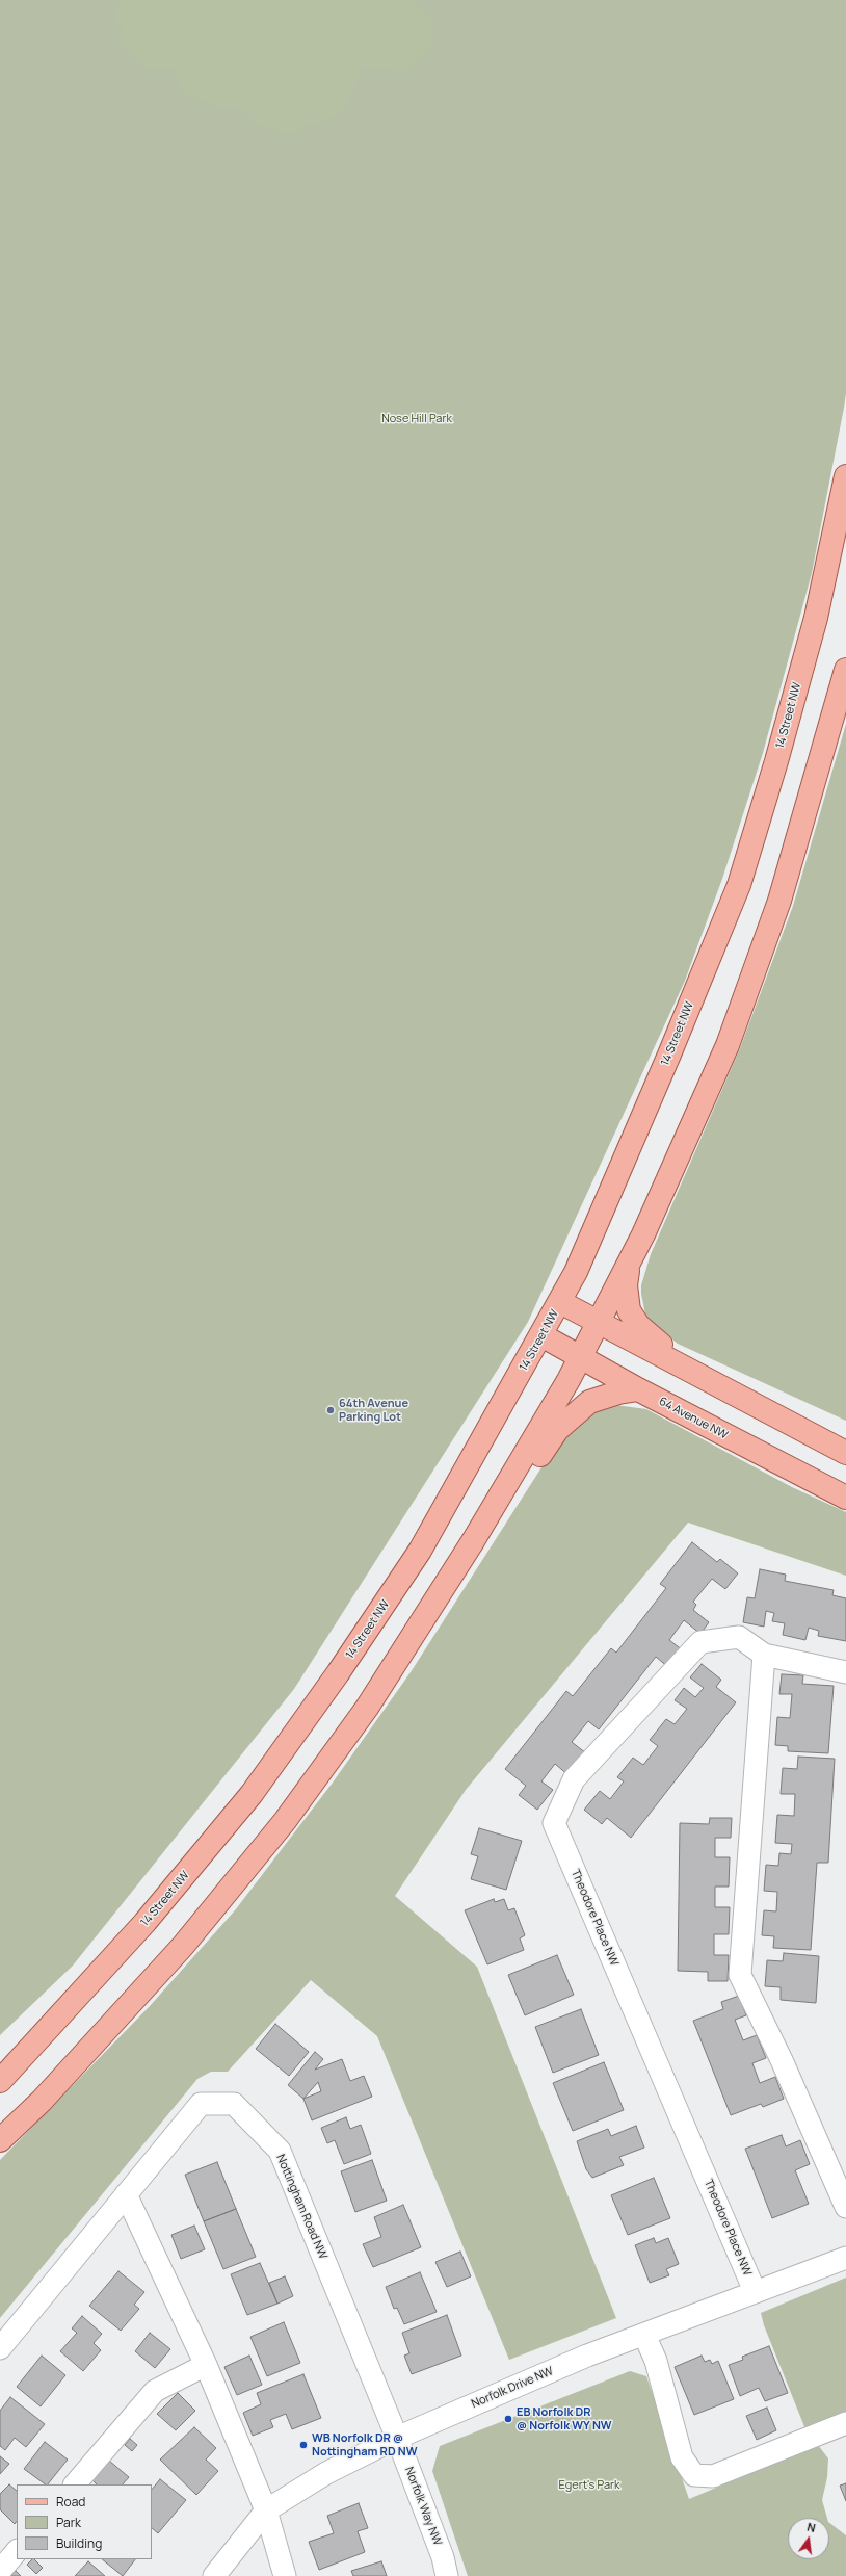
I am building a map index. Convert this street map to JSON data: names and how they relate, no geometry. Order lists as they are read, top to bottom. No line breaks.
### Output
{"streets":{"main road":["14 Street NW","64 Avenue NW"],"street":["Theodore Place NW","Nottingham Road NW","Norfolk Drive NW","Norfolk Way NW"]},"crossings":[["14 Street NW","64 Avenue NW"],["Theodore Place NW","Norfolk Drive NW"],["Nottingham Road NW","Norfolk Drive NW"],["Nottingham Road NW","Norfolk Way NW"],["Norfolk Drive NW","Norfolk Way NW"]],"parks":["Nose Hill Park","Egert's Park"],"places":["64th Avenue Parking Lot","EB Norfolk DR @ Norfolk WY NW","WB Norfolk DR @ Nottingham RD NW"],"legend":["Road","Park","Building"],"north":"top"}
